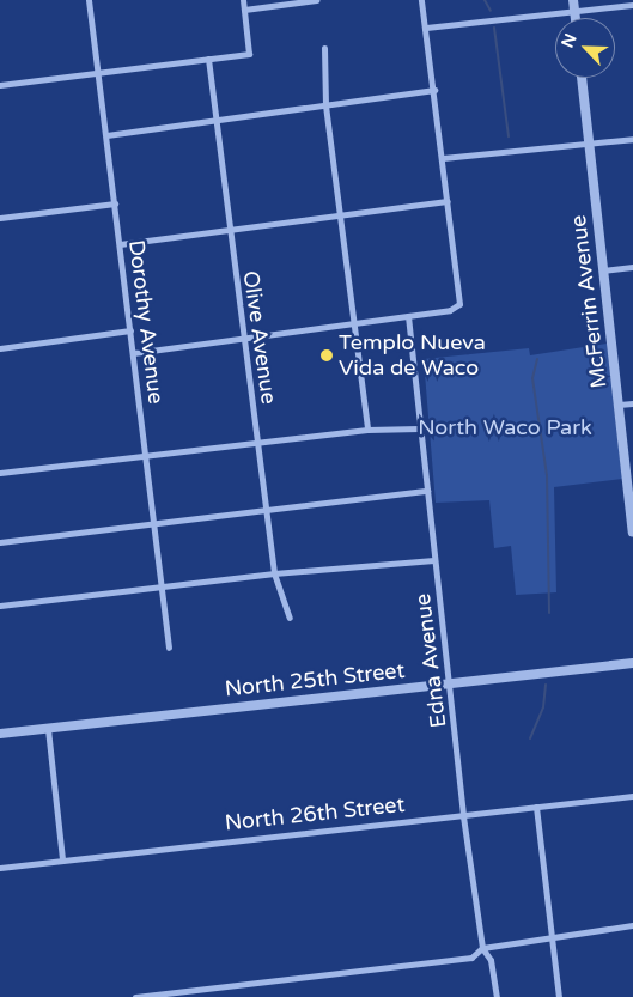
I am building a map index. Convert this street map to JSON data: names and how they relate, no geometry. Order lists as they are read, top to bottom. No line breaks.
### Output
{"streets":{"street":["McFerrin Avenue","Dorothy Avenue","Olive Avenue","Edna Avenue","North 25th Street","North 26th Street"]},"crossings":[["Edna Avenue","North 25th Street"],["Edna Avenue","North 26th Street"]],"parks":["North Waco Park"],"places":["Templo Nueva Vida de Waco"],"north":"top left"}
